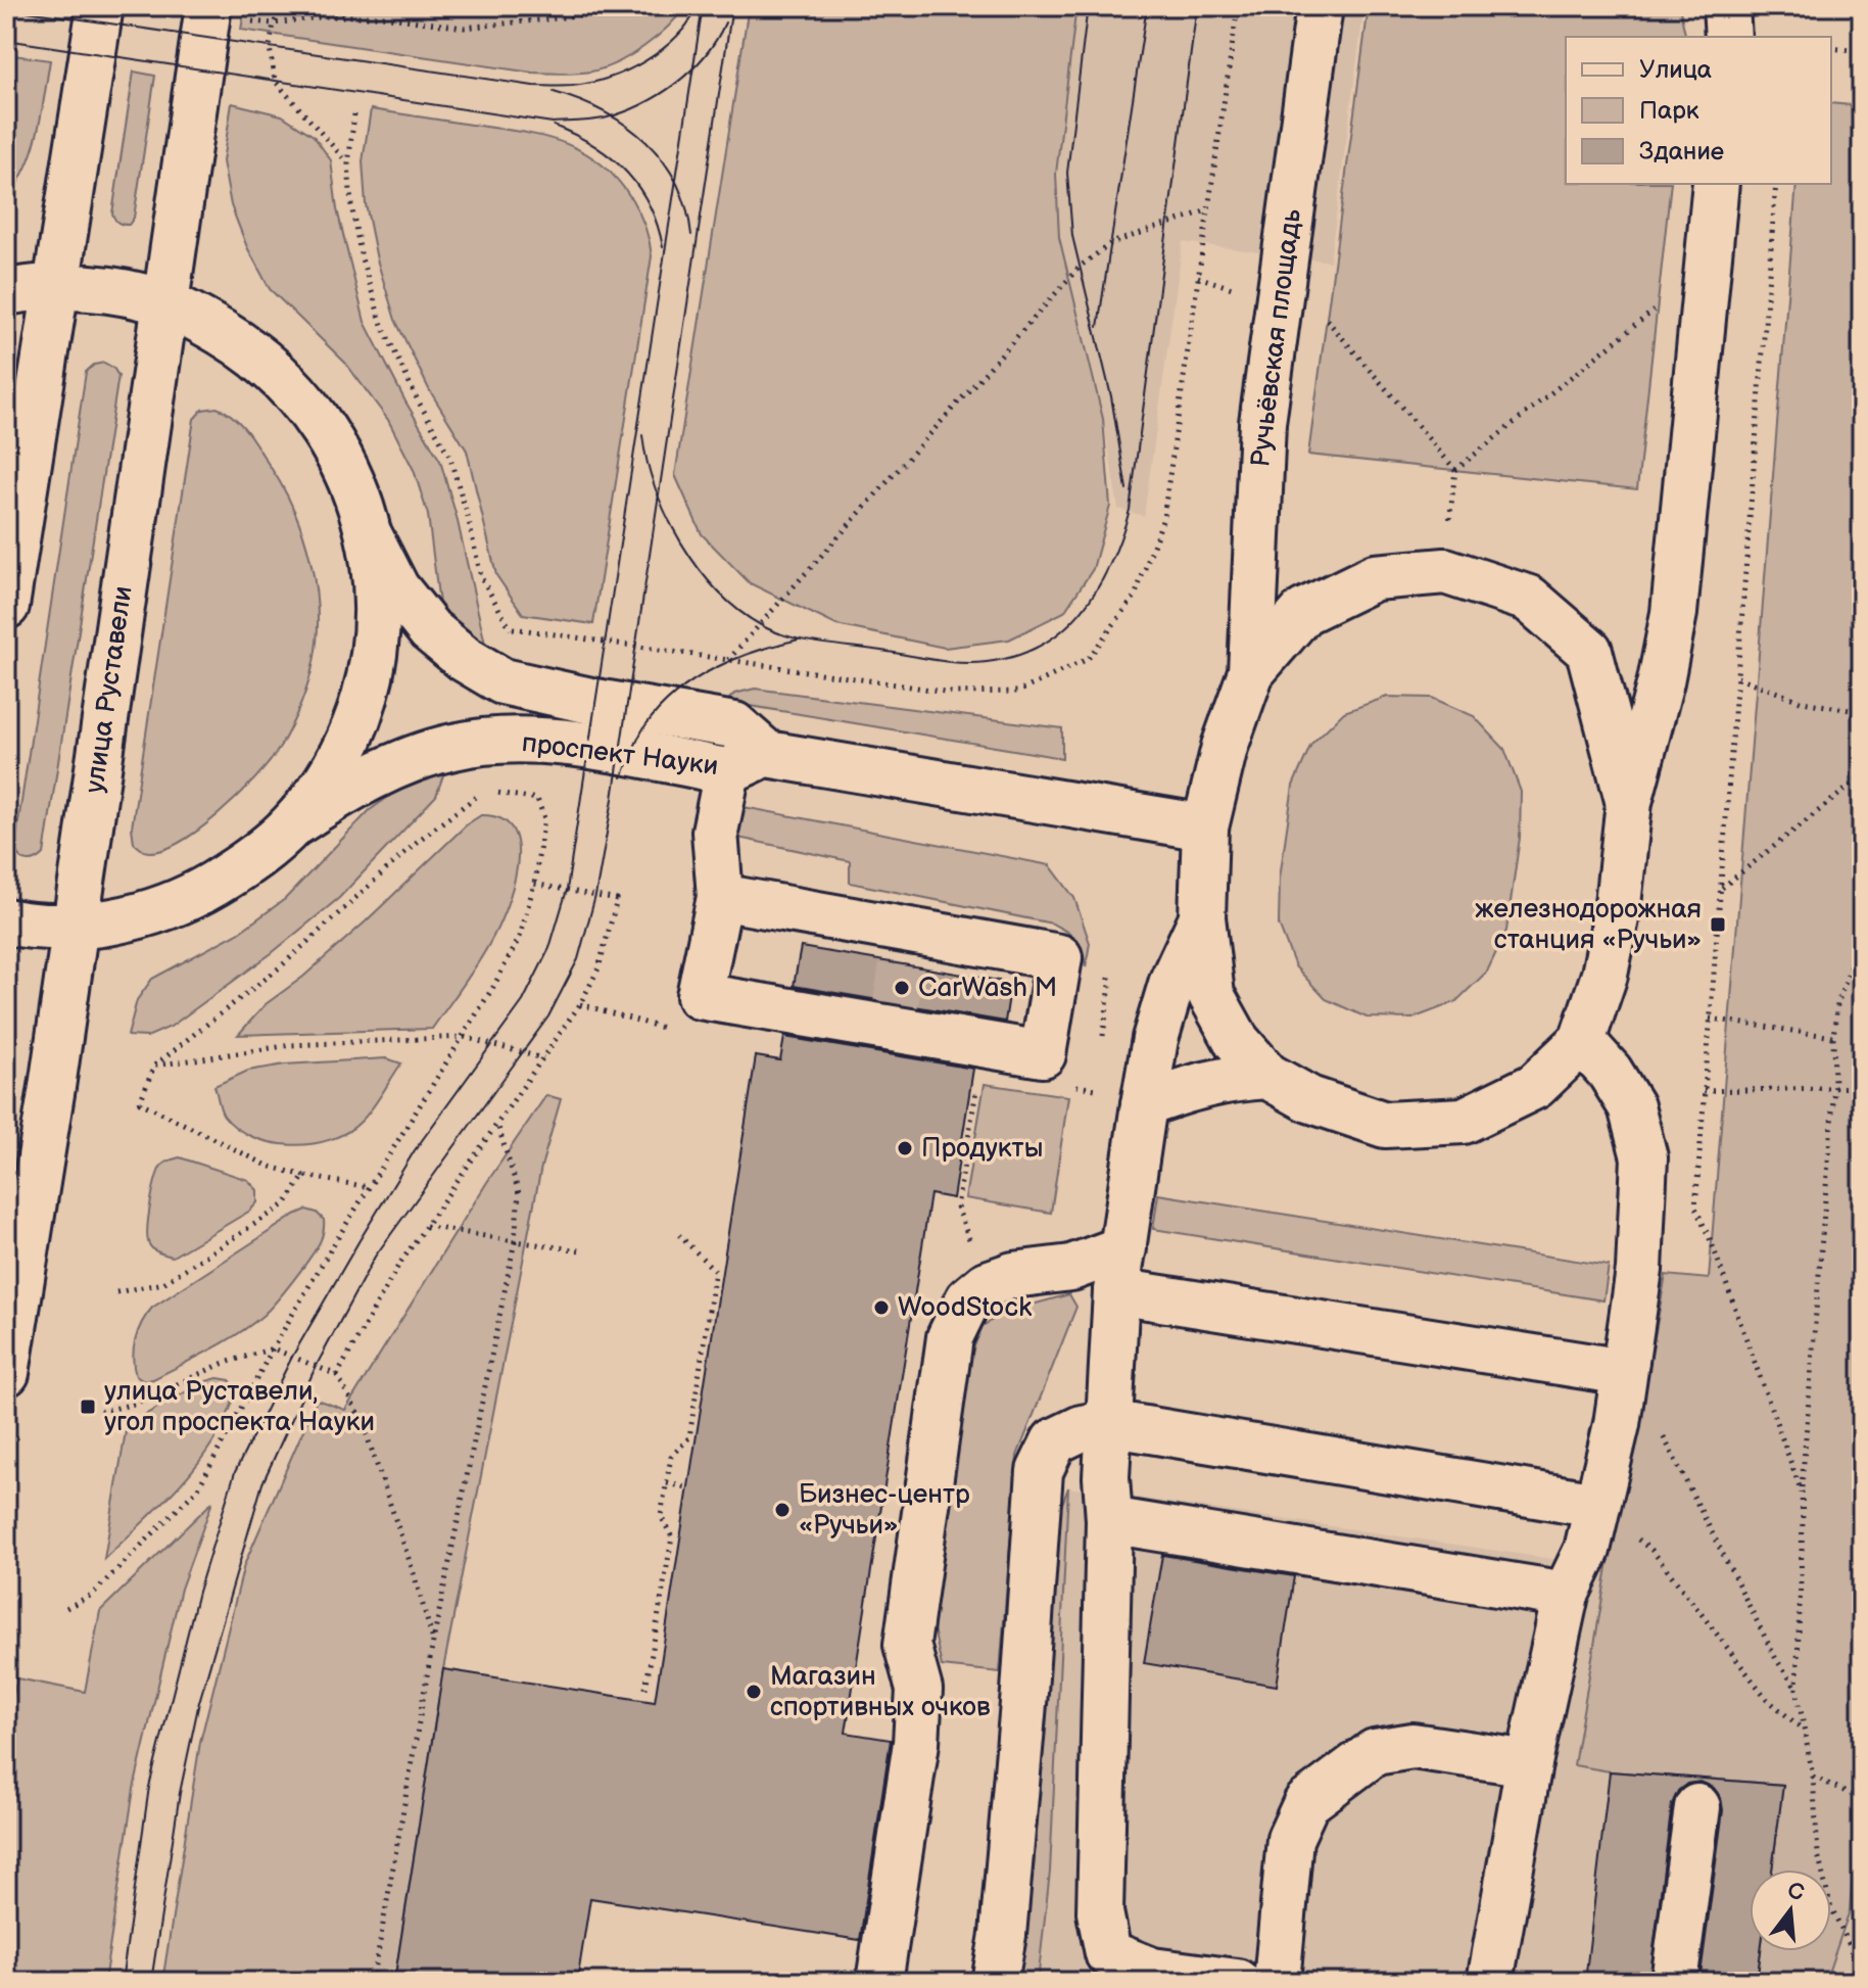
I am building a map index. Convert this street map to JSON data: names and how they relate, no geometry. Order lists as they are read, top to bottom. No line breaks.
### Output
{"streets":{"main road":["Ручьёвская площадь","улица Руставели","проспект Науки"]},"crossings":[["улица Руставели","проспект Науки"]],"places":{"transit":["железнодорожная станция «Ручьи»","улица Руставели, угол проспекта Науки"],"other":["CarWash M","Продукты","WoodStock","Бизнес-центр «Ручьи»","Магазин спортивных очков"]},"legend":["Улица","Парк","Здание"],"north":"top"}
